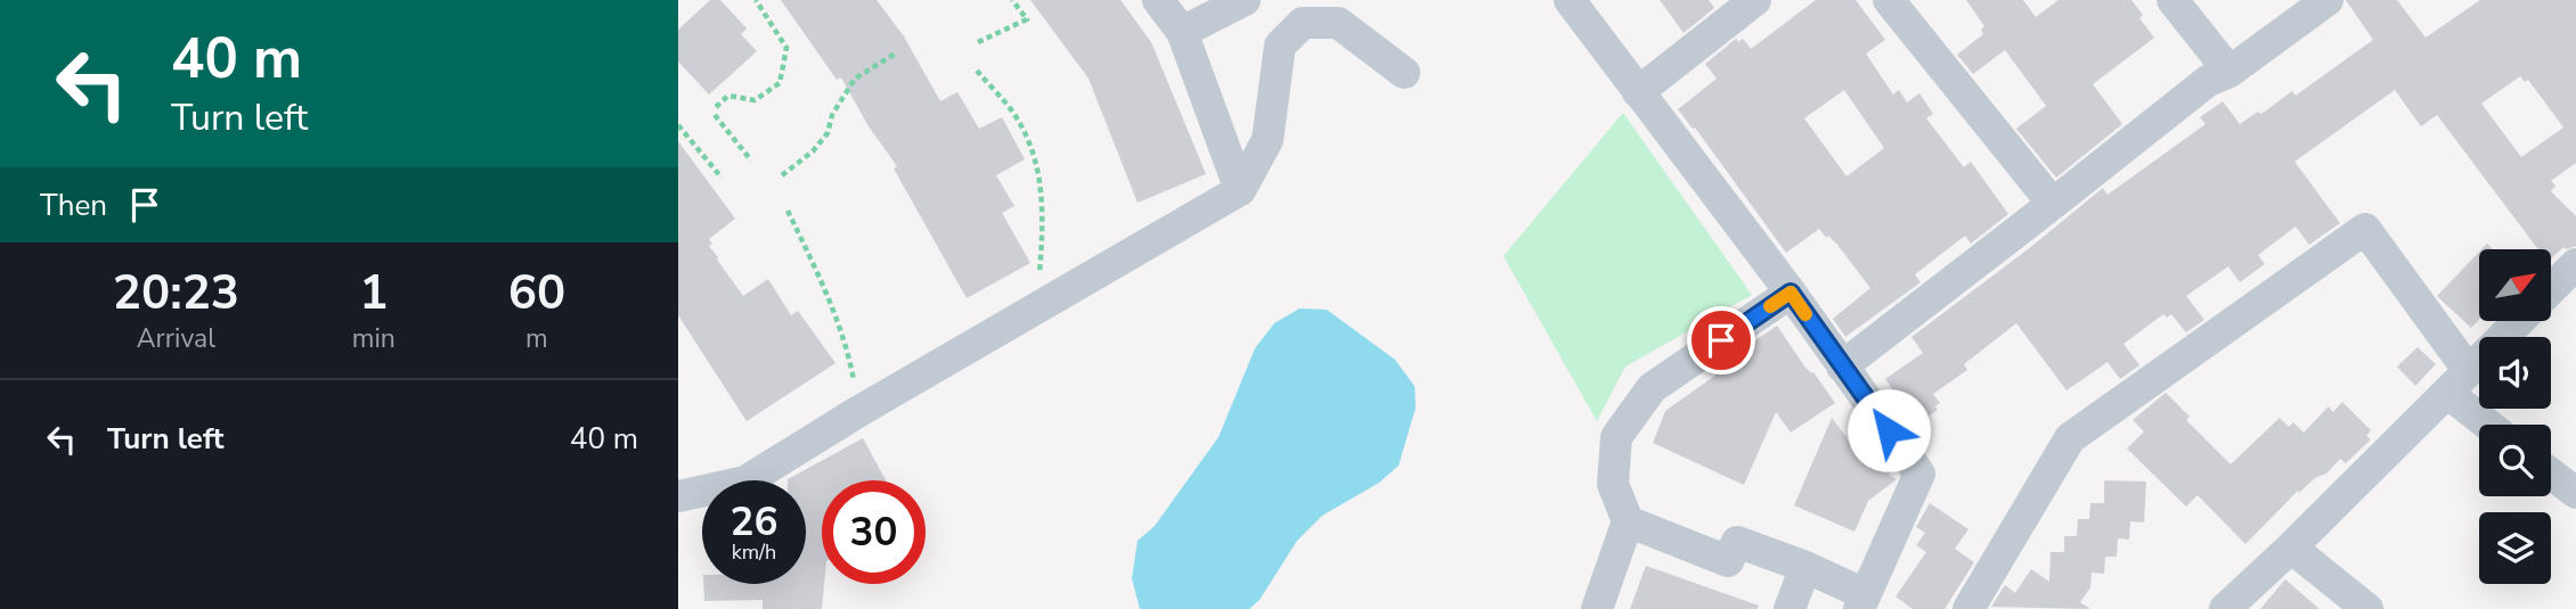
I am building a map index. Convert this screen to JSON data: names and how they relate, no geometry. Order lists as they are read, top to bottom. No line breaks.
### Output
{"north":"top right","page":{"turn":["40 m","Turn left"],"then":"Then","eta":["20:23","Arrival","1","min","60","m"],"list":[{"name":"Turn left","value":"40 m"}],"speed":"26 km/h","limit":"30"}}
